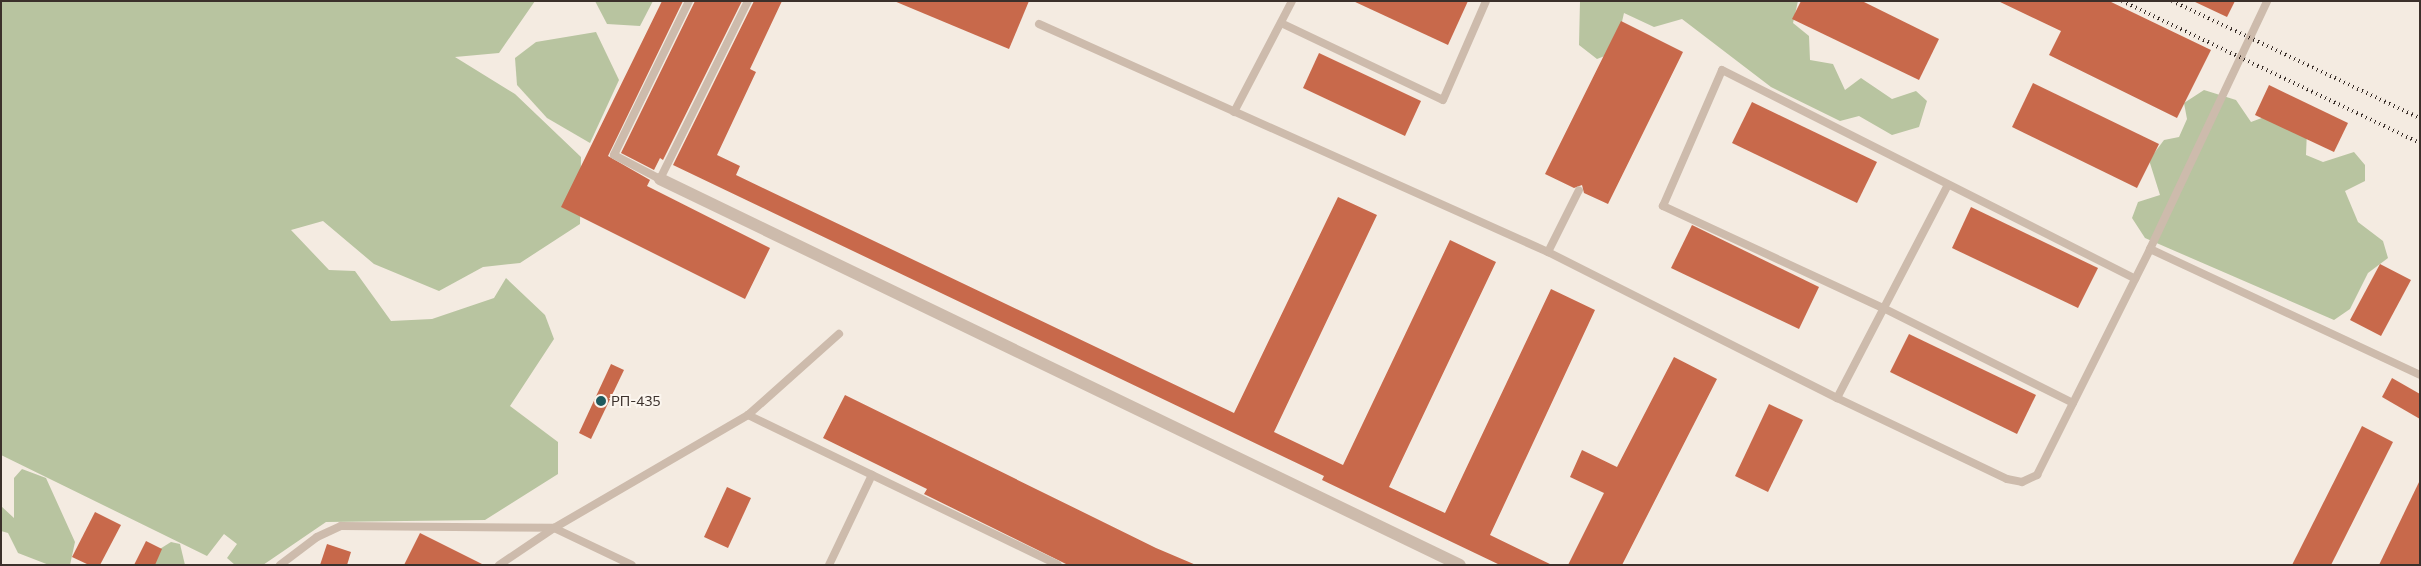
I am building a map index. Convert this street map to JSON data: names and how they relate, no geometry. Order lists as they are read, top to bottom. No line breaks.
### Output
{"places":["РП-435"]}
